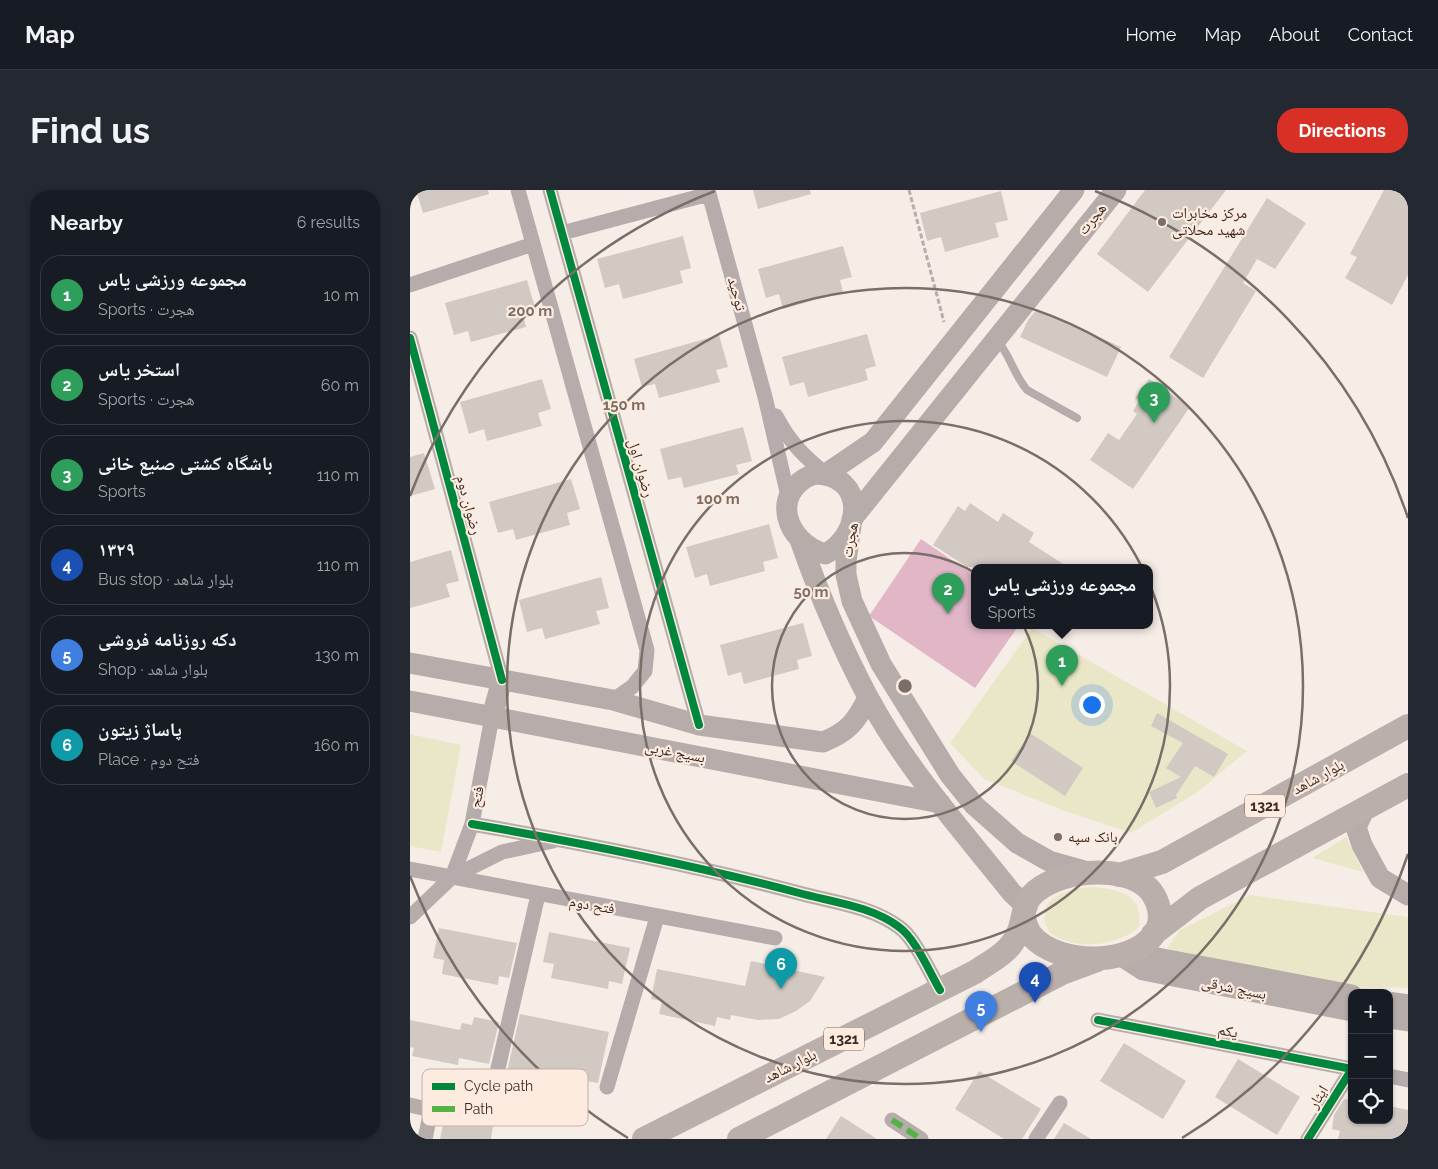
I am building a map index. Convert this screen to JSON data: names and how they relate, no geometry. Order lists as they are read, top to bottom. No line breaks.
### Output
{"streets":{"main road":["هجرت","بسیج غربی","بلوار شاهد","1321","بسیج شرقی"],"street":["توحید","رضوان اول","رضوان دوم","فتح","فتح دوم","یکم","ایثار"]},"crossings":[["هجرت","بلوار شاهد"],["هجرت","1321"],["هجرت","بسیج شرقی"],["رضوان اول","بسیج غربی"],["رضوان دوم","بسیج غربی"],["بسیج غربی","فتح"],["بلوار شاهد","1321"],["بلوار شاهد","بسیج شرقی"],["فتح","فتح دوم"],["1321","بسیج شرقی"]],"places":["مرکز مخابرات شهید محلاتی","بانک سپه"],"legend":["Cycle path","Path"],"page":{"header":"Map","nav":["Home","Map","About","Contact"],"buttons":"Directions","title":"Find us","heading":["Nearby","6 results"],"list":[{"mark":"1","name":"مجموعه ورزشی یاس","note":"Sports · هجرت","value":"10 m"},{"mark":"2","name":"استخر یاس","note":"Sports · هجرت","value":"60 m"},{"mark":"3","name":"باشگاه کشتی صنیع خانی","note":"Sports","value":"110 m"},{"mark":"4","name":"۱۳۲۹","note":"Bus stop · بلوار شاهد","value":"110 m"},{"mark":"5","name":"دکه روزنامه فروشی","note":"Shop · بلوار شاهد","value":"130 m"},{"mark":"6","name":"پاساژ زیتون","note":"Place · فتح دوم","value":"160 m"}],"pins":["3","2","1","6","4","5"],"popup":["مجموعه ورزشی یاس","Sports"],"map_buttons":["+","−"]},"rings":["200 m","150 m","100 m","50 m"]}
